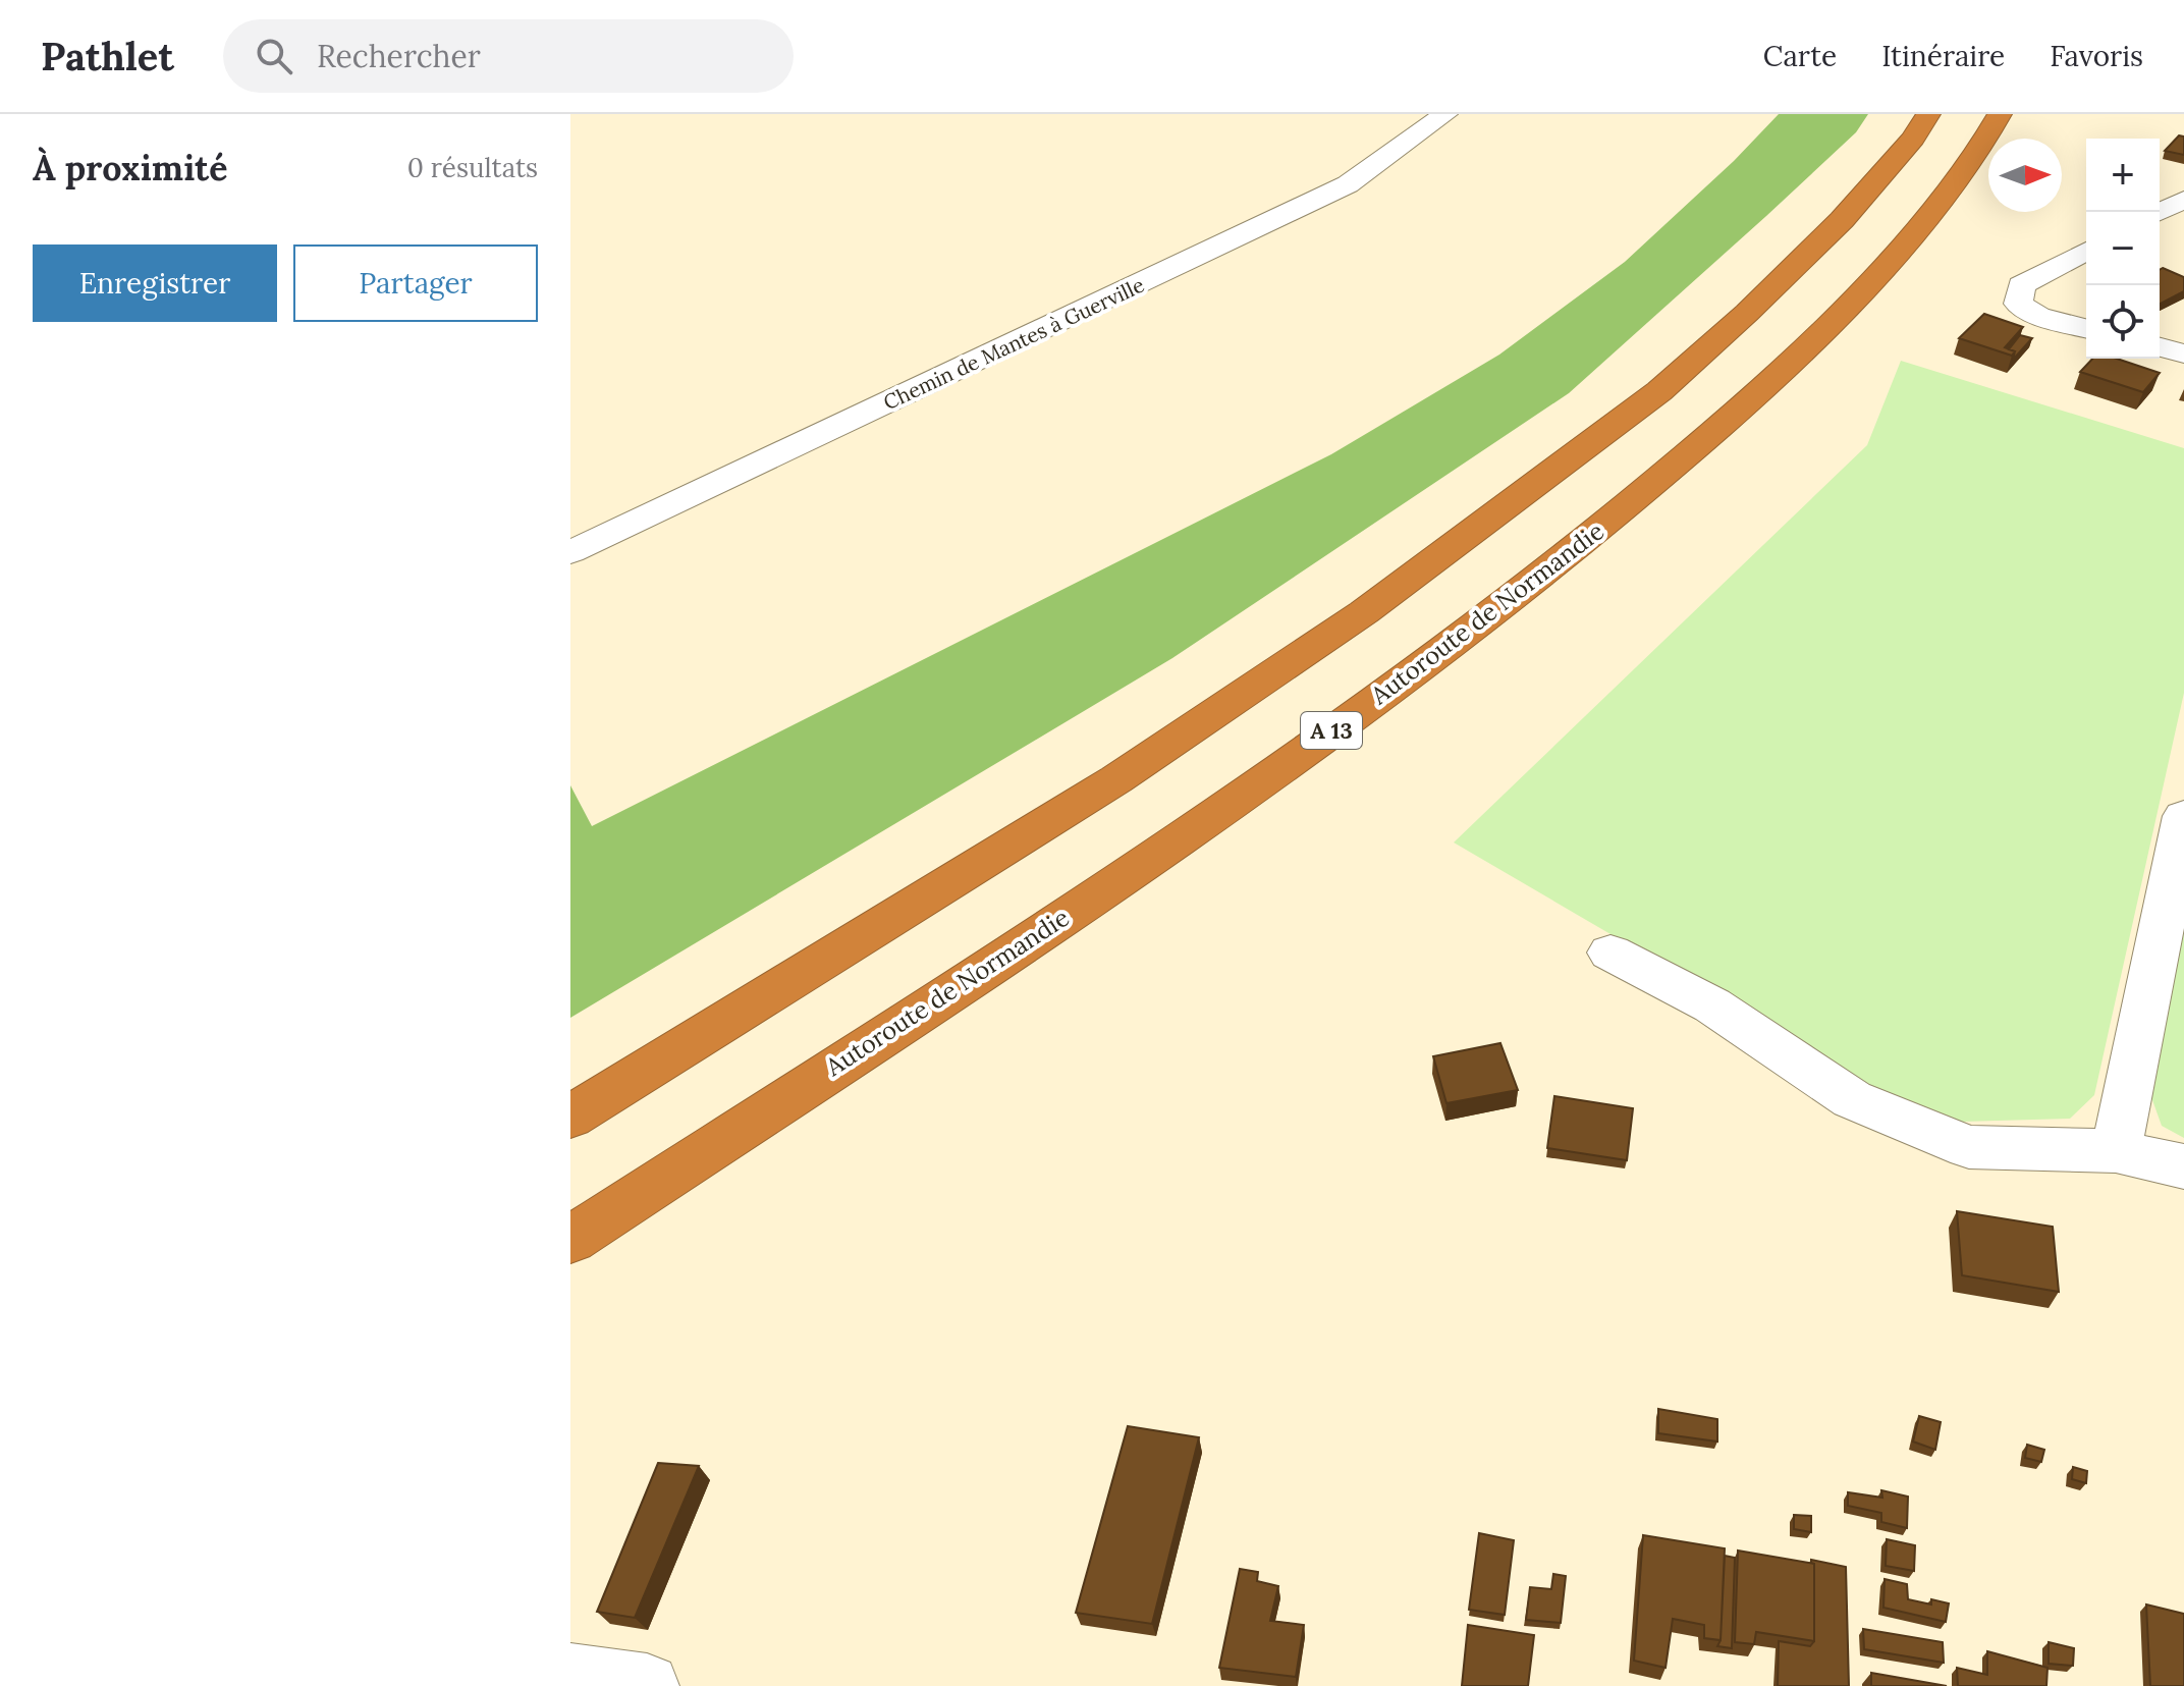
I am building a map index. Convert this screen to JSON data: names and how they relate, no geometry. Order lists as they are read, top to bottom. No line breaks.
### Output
{"streets":{"highway":["Autoroute de Normandie","A 13"],"street":["Chemin de Mantes à Guerville"]},"north":"right","page":{"header":"Pathlet","search":"Rechercher","nav":["Carte","Itinéraire","Favoris"],"heading":["À proximité","0 résultats"],"map_buttons":["+","−"],"buttons":["Enregistrer","Partager"]}}
